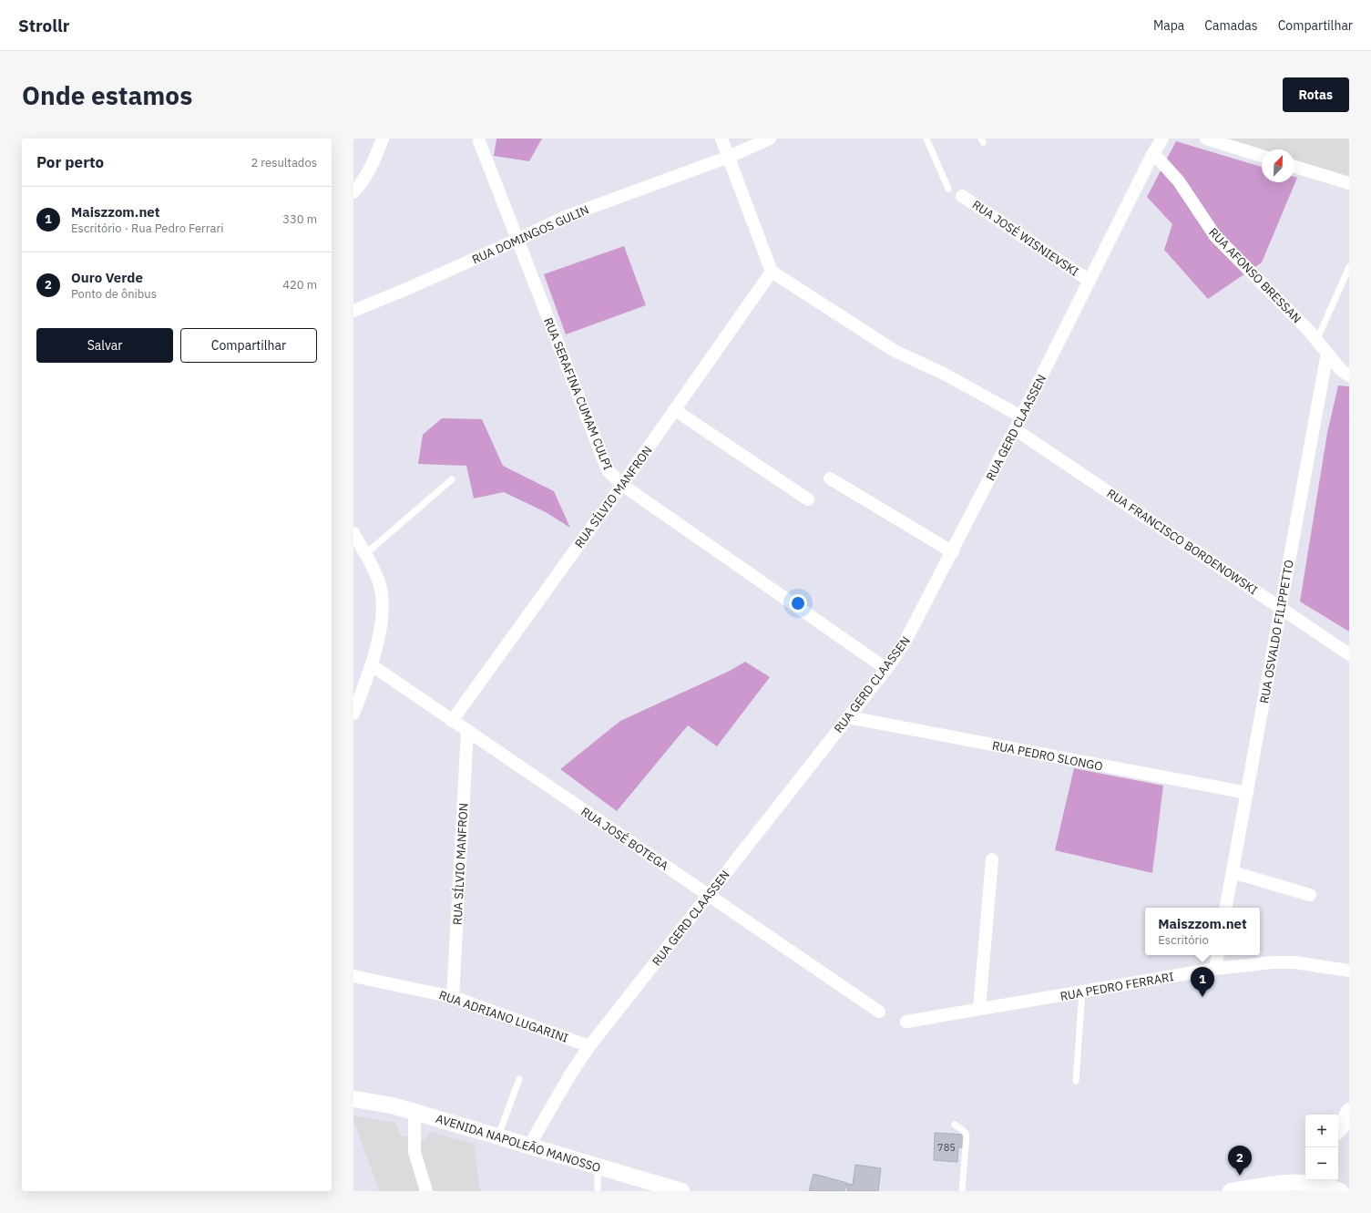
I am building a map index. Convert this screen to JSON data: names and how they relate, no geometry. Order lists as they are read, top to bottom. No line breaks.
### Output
{"streets":{"street":["RUA DOMINGOS GULIN","RUA JOSÉ WISNIEVSKI","RUA AFONSO BRESSAN","RUA SERAFINA CUMAM CULPI","RUA GERD CLAASSEN","RUA SÍLVIO MANFRON","RUA FRANCISCO BORDENOWSKI","RUA OSVALDO FILIPPETTO","RUA PEDRO SLONGO","RUA JOSÉ BOTEGA","RUA PEDRO FERRARI","RUA ADRIANO LUGARINI","AVENIDA NAPOLEÃO MANOSSO"]},"crossings":[["RUA DOMINGOS GULIN","RUA SERAFINA CUMAM CULPI"],["RUA JOSÉ WISNIEVSKI","RUA GERD CLAASSEN"],["RUA AFONSO BRESSAN","RUA GERD CLAASSEN"],["RUA AFONSO BRESSAN","RUA OSVALDO FILIPPETTO"],["RUA SERAFINA CUMAM CULPI","RUA GERD CLAASSEN"],["RUA SERAFINA CUMAM CULPI","RUA SÍLVIO MANFRON"],["RUA GERD CLAASSEN","RUA FRANCISCO BORDENOWSKI"],["RUA GERD CLAASSEN","RUA PEDRO SLONGO"],["RUA GERD CLAASSEN","RUA JOSÉ BOTEGA"],["RUA GERD CLAASSEN","RUA ADRIANO LUGARINI"],["RUA GERD CLAASSEN","AVENIDA NAPOLEÃO MANOSSO"],["RUA SÍLVIO MANFRON","RUA JOSÉ BOTEGA"],["RUA SÍLVIO MANFRON","RUA ADRIANO LUGARINI"],["RUA FRANCISCO BORDENOWSKI","RUA OSVALDO FILIPPETTO"],["RUA OSVALDO FILIPPETTO","RUA PEDRO SLONGO"]],"house_numbers":["785"],"north":"top right","page":{"header":"Strollr","nav":["Mapa","Camadas","Compartilhar"],"buttons":["Rotas",["Salvar","Compartilhar"]],"title":"Onde estamos","heading":["Por perto","2 resultados"],"list":[{"mark":"1","name":"Maiszzom.net","note":"Escritório · Rua Pedro Ferrari","value":"330 m"},{"mark":"2","name":"Ouro Verde","note":"Ponto de ônibus","value":"420 m"}],"popup":["Maiszzom.net","Escritório"],"pins":["1","2"],"map_buttons":["+","−"]}}
